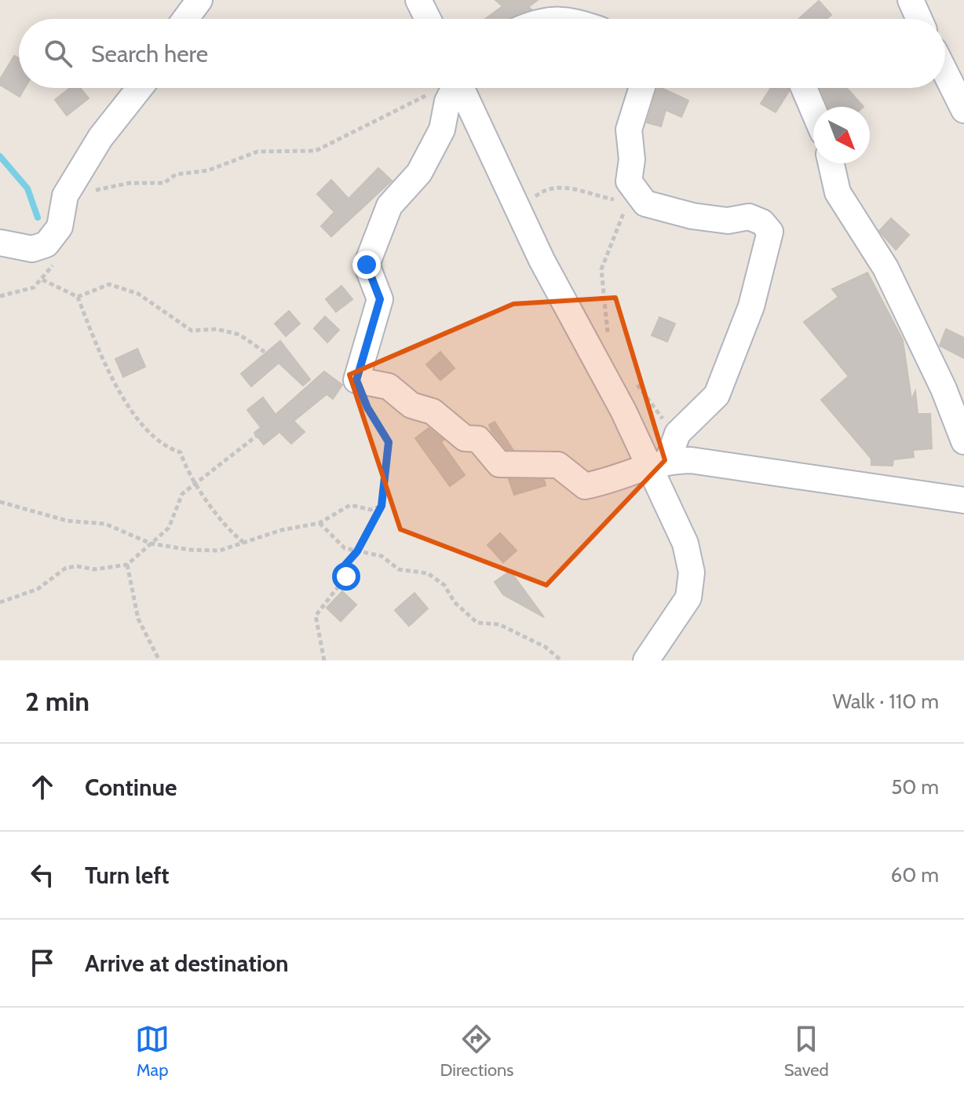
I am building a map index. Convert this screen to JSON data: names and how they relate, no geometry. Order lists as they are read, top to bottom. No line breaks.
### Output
{"north":"bottom right","page":{"search":"Search here","heading":["2 min","Walk · 110 m"],"list":[["Continue","50 m"],["Turn left","60 m"],"Arrive at destination"],"nav":["Map","Directions","Saved"]}}
